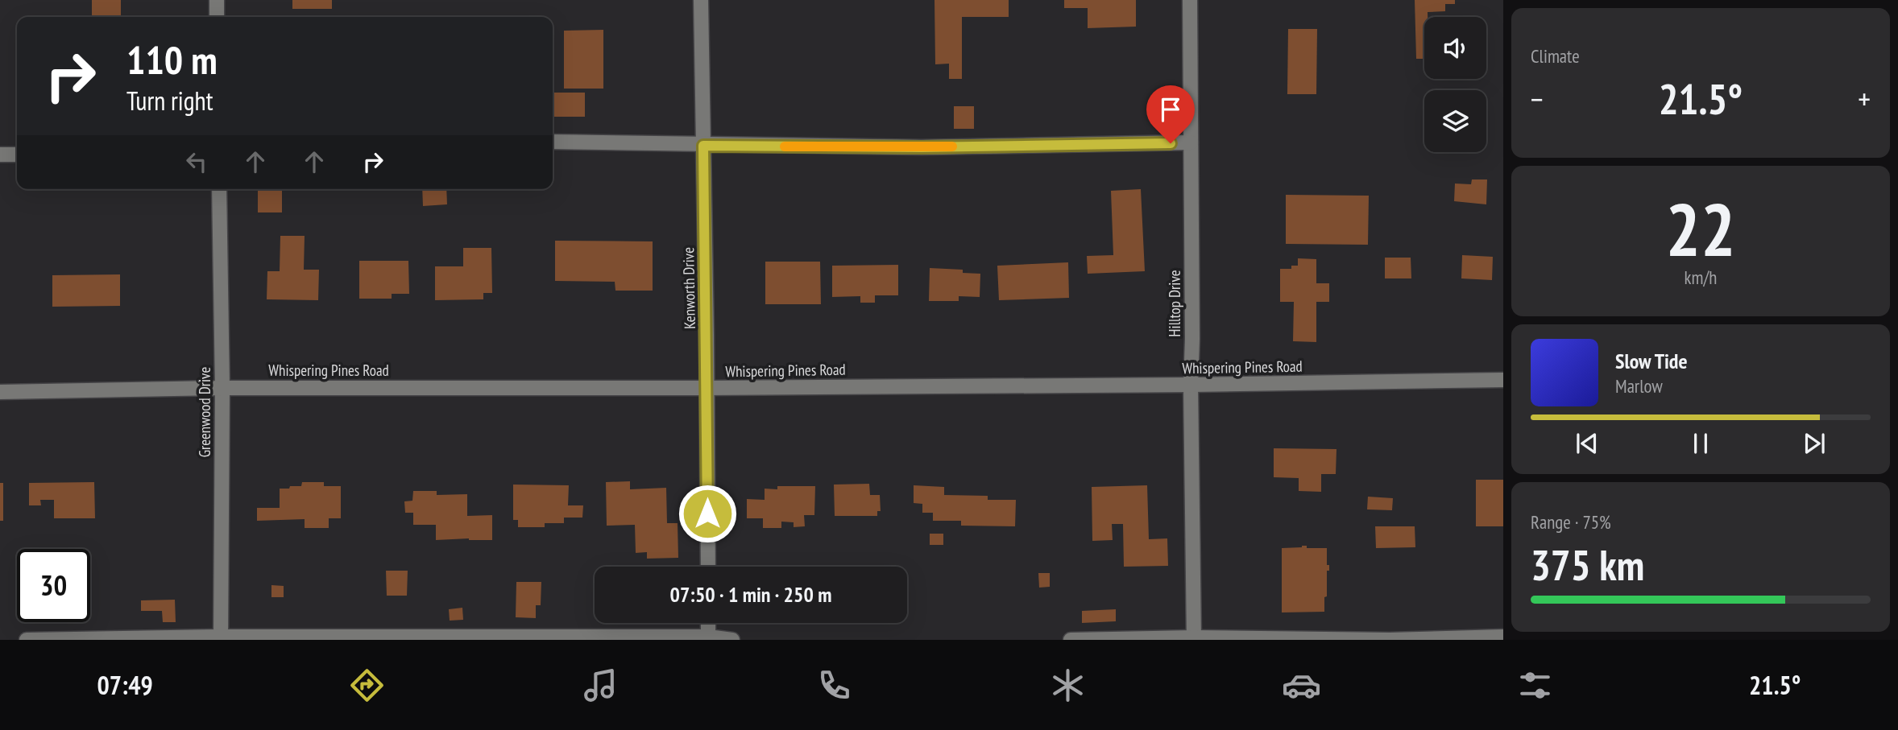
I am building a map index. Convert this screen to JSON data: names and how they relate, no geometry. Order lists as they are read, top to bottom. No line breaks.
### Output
{"streets":{"street":["Kenworth Drive","Hilltop Drive","Whispering Pines Road","Greenwood Drive"]},"crossings":[["Kenworth Drive","Whispering Pines Road"],["Hilltop Drive","Whispering Pines Road"],["Whispering Pines Road","Greenwood Drive"]],"page":{"tile":["Climate",["22","km/h"],["Range · 75%","375 km"]],"turn":["110 m","Turn right"],"heat":["−","21.5°","+"],"song":["Slow Tide","Marlow"],"limit":"30","trip":"07:50 · 1 min · 250 m","tabs":["07:49","21.5°"]}}
